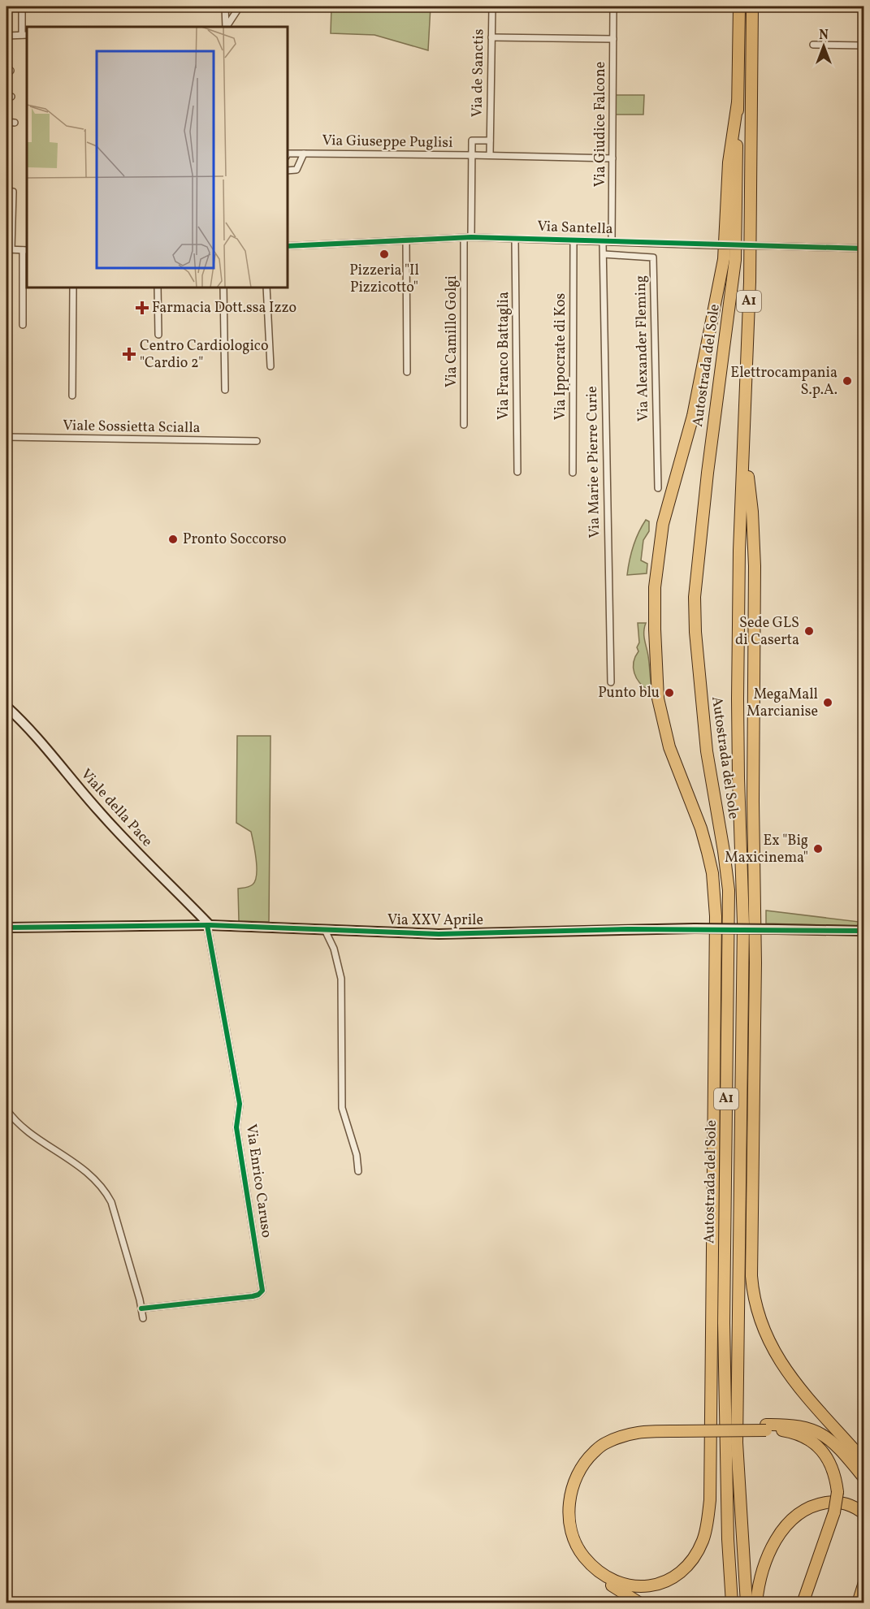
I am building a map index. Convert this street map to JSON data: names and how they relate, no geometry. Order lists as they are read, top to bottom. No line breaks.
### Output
{"streets":{"highway":["A1","Autostrada del Sole"],"street":["Via de Sanctis","Via Giudice Falcone","Via Giuseppe Puglisi","Via Santella","Via Camillo Golgi","Via Alexander Fleming","Via Franco Battaglia","Via Ippocrate di Kos","Viale Sossietta Scialla","Via Marie e Pierre Curie","Viale della Pace","Via XXV Aprile","Via Enrico Caruso"]},"crossings":[["Via de Sanctis","Via Giuseppe Puglisi"],["Via Giudice Falcone","Via Giuseppe Puglisi"],["Via Giudice Falcone","Via Santella"],["Via Santella","Via Camillo Golgi"],["Via Santella","Via Franco Battaglia"],["Via Santella","Via Ippocrate di Kos"],["Via Santella","Via Marie e Pierre Curie"],["Via Alexander Fleming","Via Marie e Pierre Curie"],["Viale della Pace","Via XXV Aprile"],["Viale della Pace","Via Enrico Caruso"],["Via XXV Aprile","Via Enrico Caruso"]],"places":{"other":["Pizzeria \"Il Pizzicotto\"","Elettrocampania S.p.A.","Pronto Soccorso","Sede GLS di Caserta","Punto blu","MegaMall Marcianise","Ex \"Big Maxicinema\""],"health":["Farmacia Dott.ssa Izzo","Centro Cardiologico \"Cardio 2\""]},"north":"top"}
